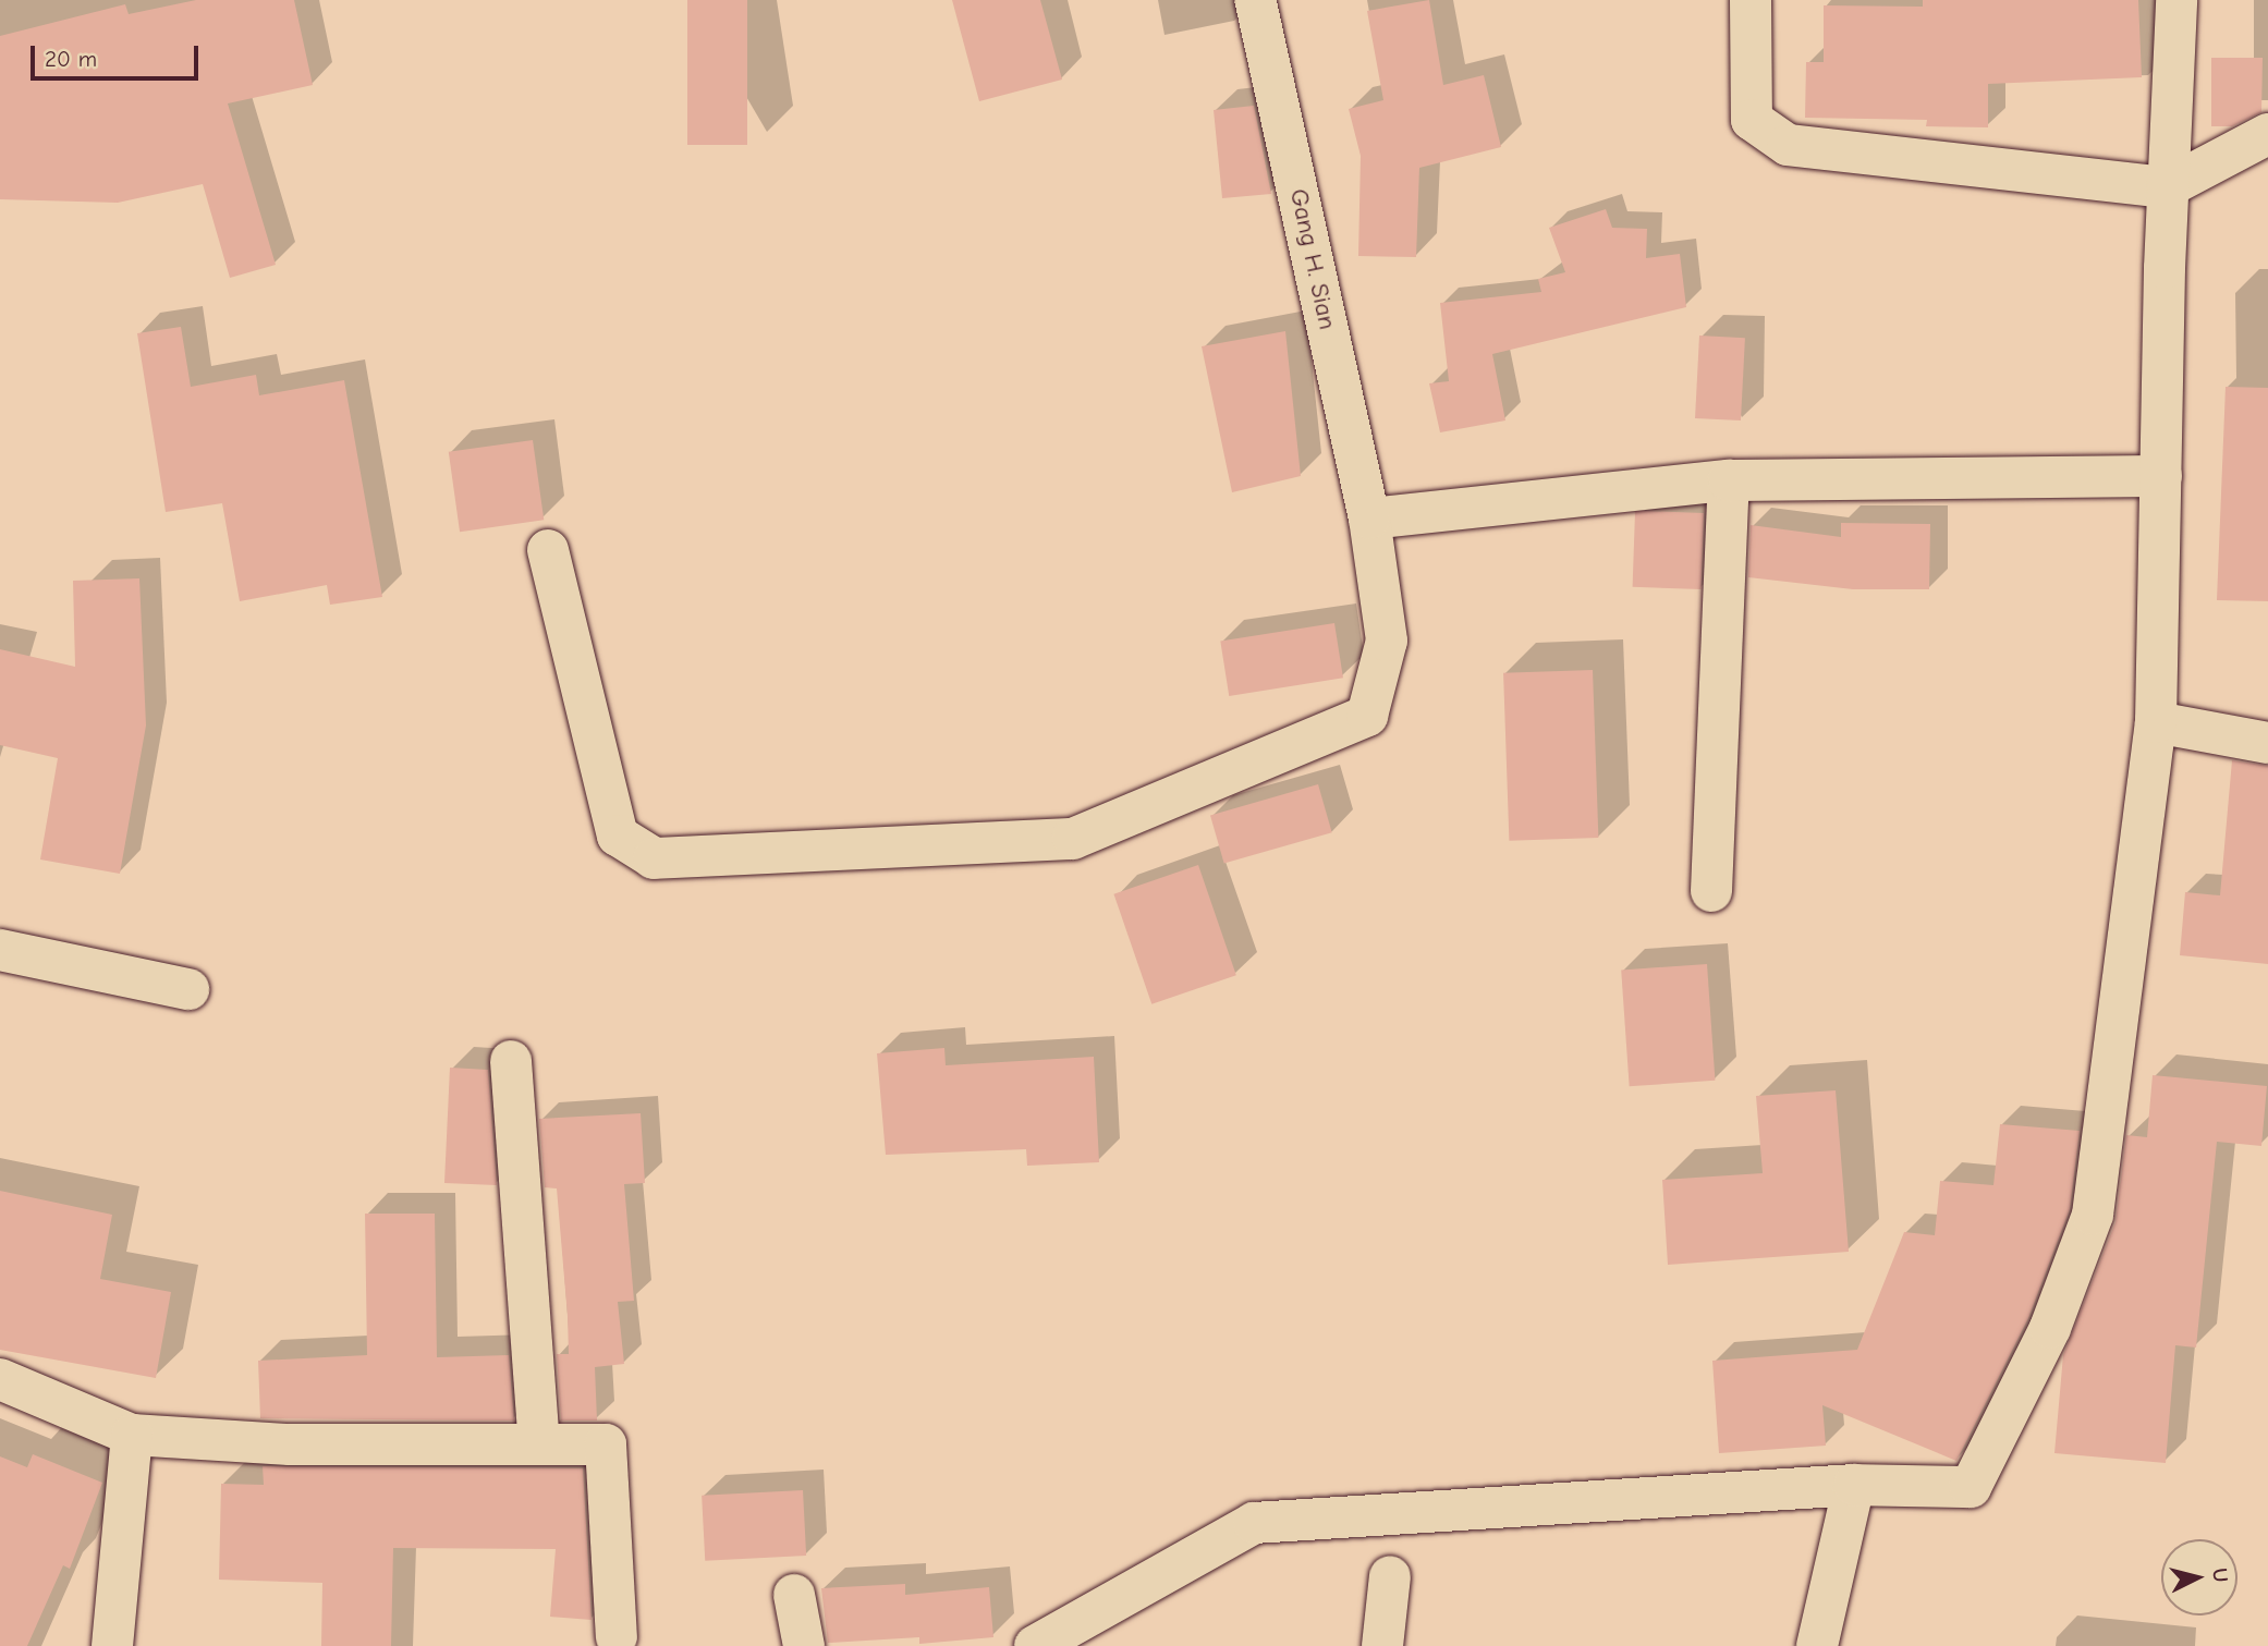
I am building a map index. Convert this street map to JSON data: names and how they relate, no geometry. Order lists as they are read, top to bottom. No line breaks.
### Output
{"streets":{"street":["Gang H. Sian"]},"scale_bar":"20 m","north":"right"}
